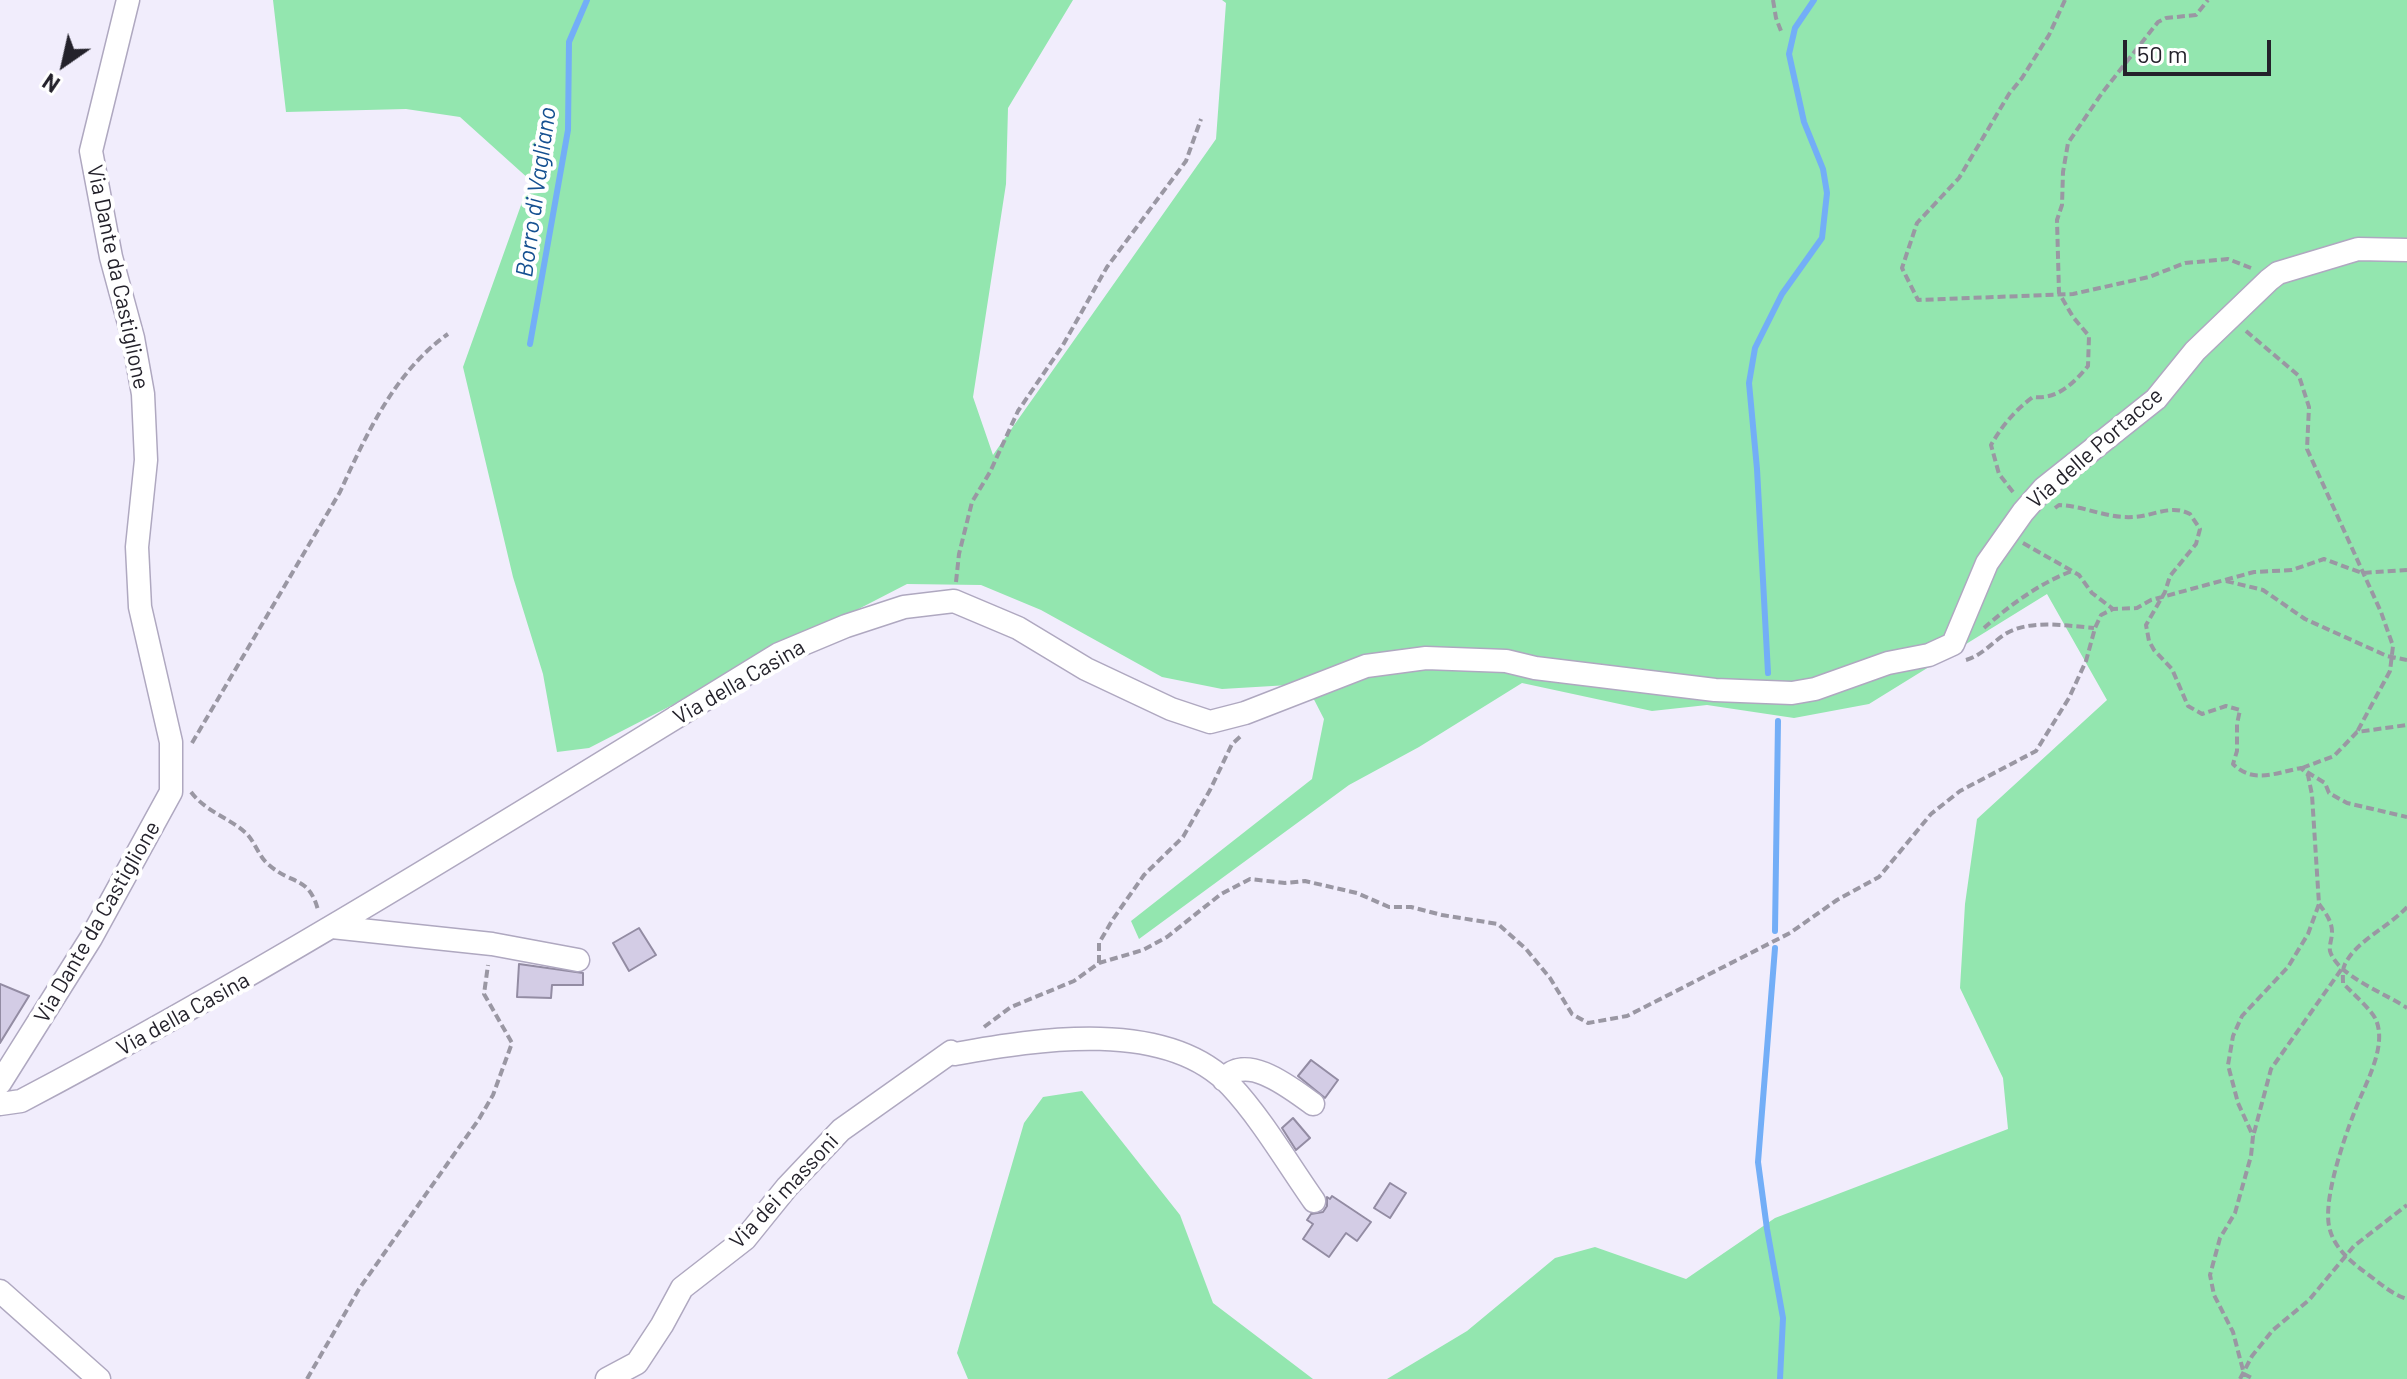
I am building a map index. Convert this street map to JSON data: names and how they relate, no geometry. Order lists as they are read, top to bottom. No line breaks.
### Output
{"streets":{"street":["Via Dante da Castiglione","Via delle Portacce","Via della Casina","Via dei massoni"]},"crossings":[["Via delle Portacce","Via della Casina"]],"water":["Borro di Vagliano"],"scale_bar":"50 m","north":"bottom left"}
